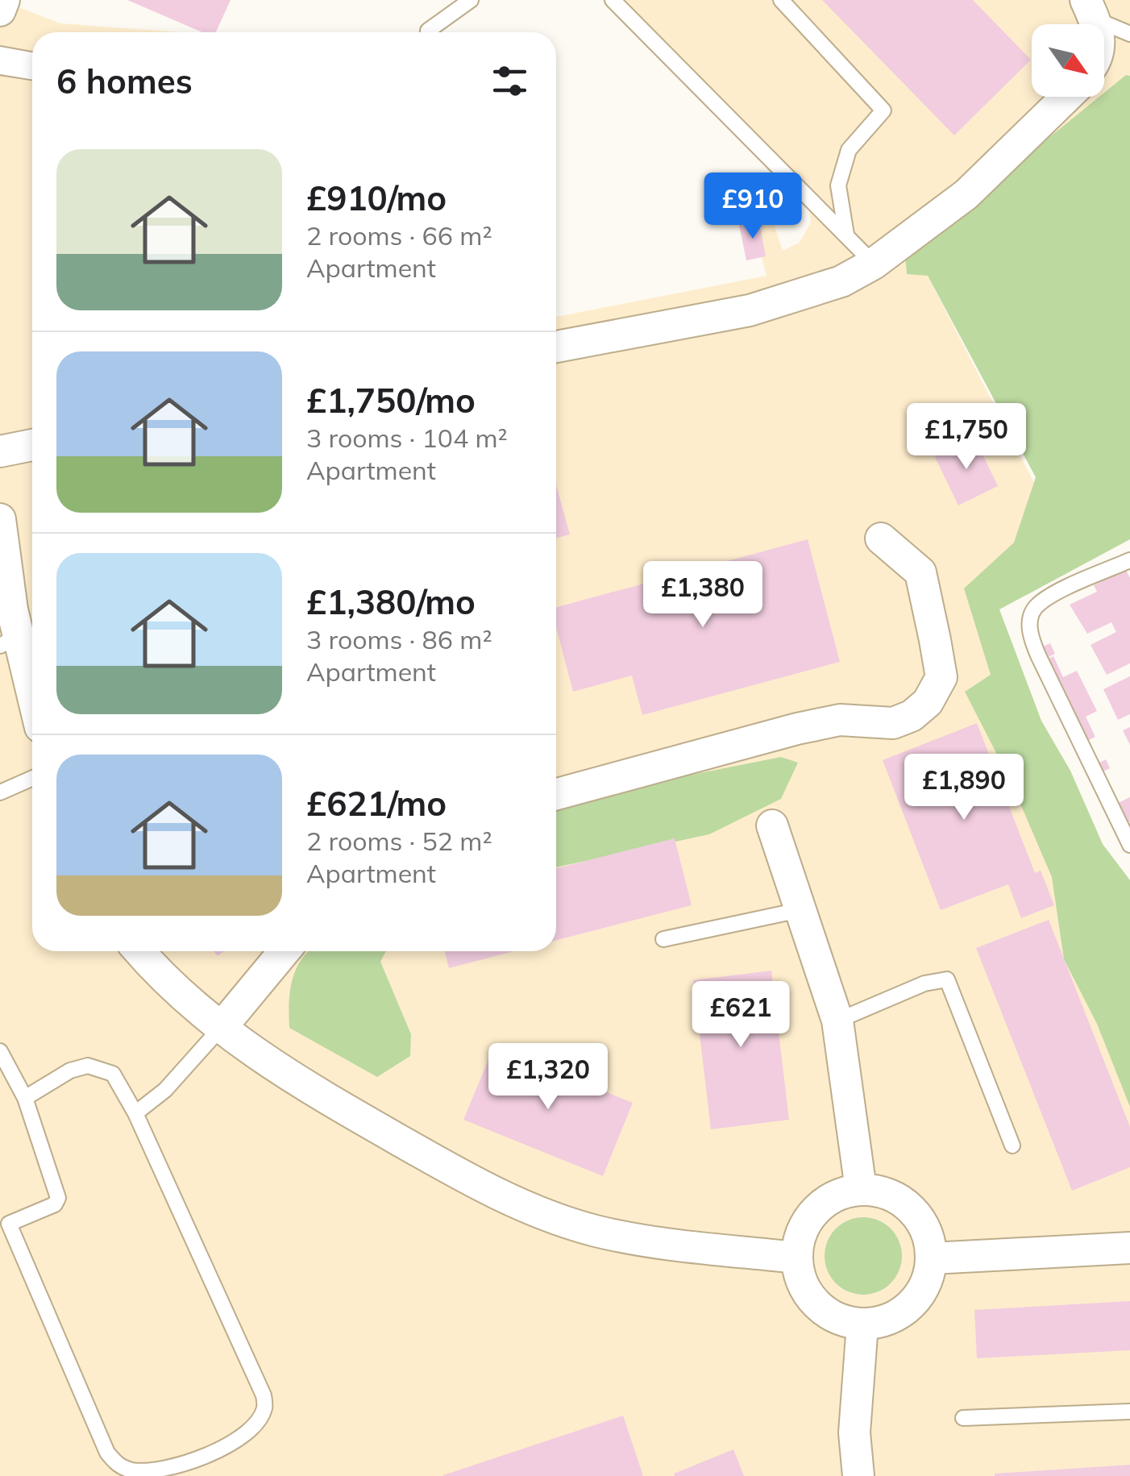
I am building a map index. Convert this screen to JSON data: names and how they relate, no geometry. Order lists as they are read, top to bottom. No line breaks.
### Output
{"north":"bottom right","page":{"heading":"6 homes","list":[{"name":"£910/mo","note":"2 rooms · 66 m² · Apartment"},{"name":"£1,750/mo","note":"3 rooms · 104 m² · Apartment"},{"name":"£1,380/mo","note":"3 rooms · 86 m² · Apartment"},{"name":"£621/mo","note":"2 rooms · 52 m² · Apartment"}],"price":["£910","£1,750","£1,380","£1,890","£621","£1,320"]}}
